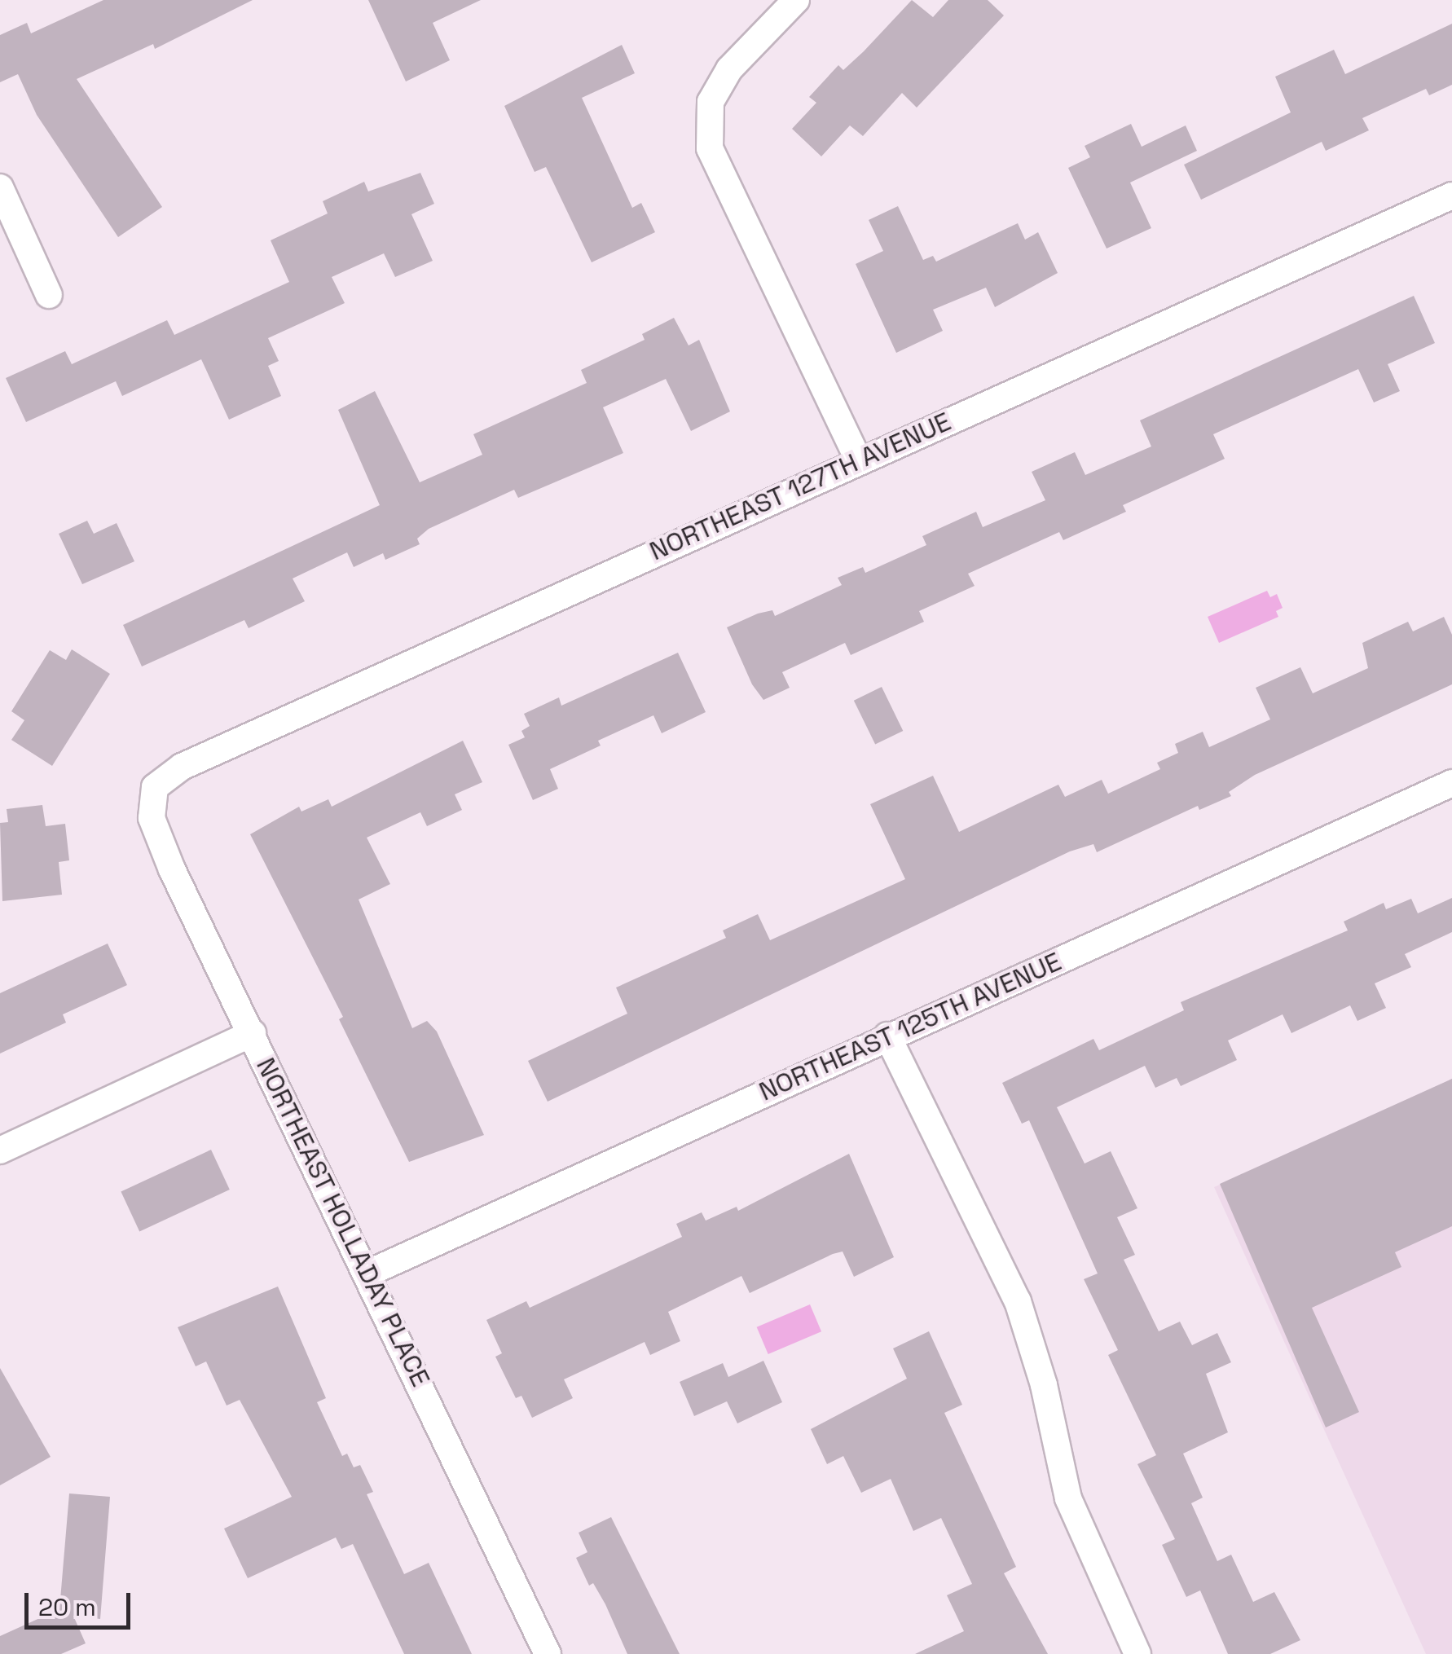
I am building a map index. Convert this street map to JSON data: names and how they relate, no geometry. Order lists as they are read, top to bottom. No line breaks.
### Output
{"streets":{"street":["NORTHEAST 127TH AVENUE","NORTHEAST 125TH AVENUE","NORTHEAST HOLLADAY PLACE"]},"crossings":[["NORTHEAST 127TH AVENUE","NORTHEAST HOLLADAY PLACE"],["NORTHEAST 125TH AVENUE","NORTHEAST HOLLADAY PLACE"]],"scale_bar":"20 m"}
